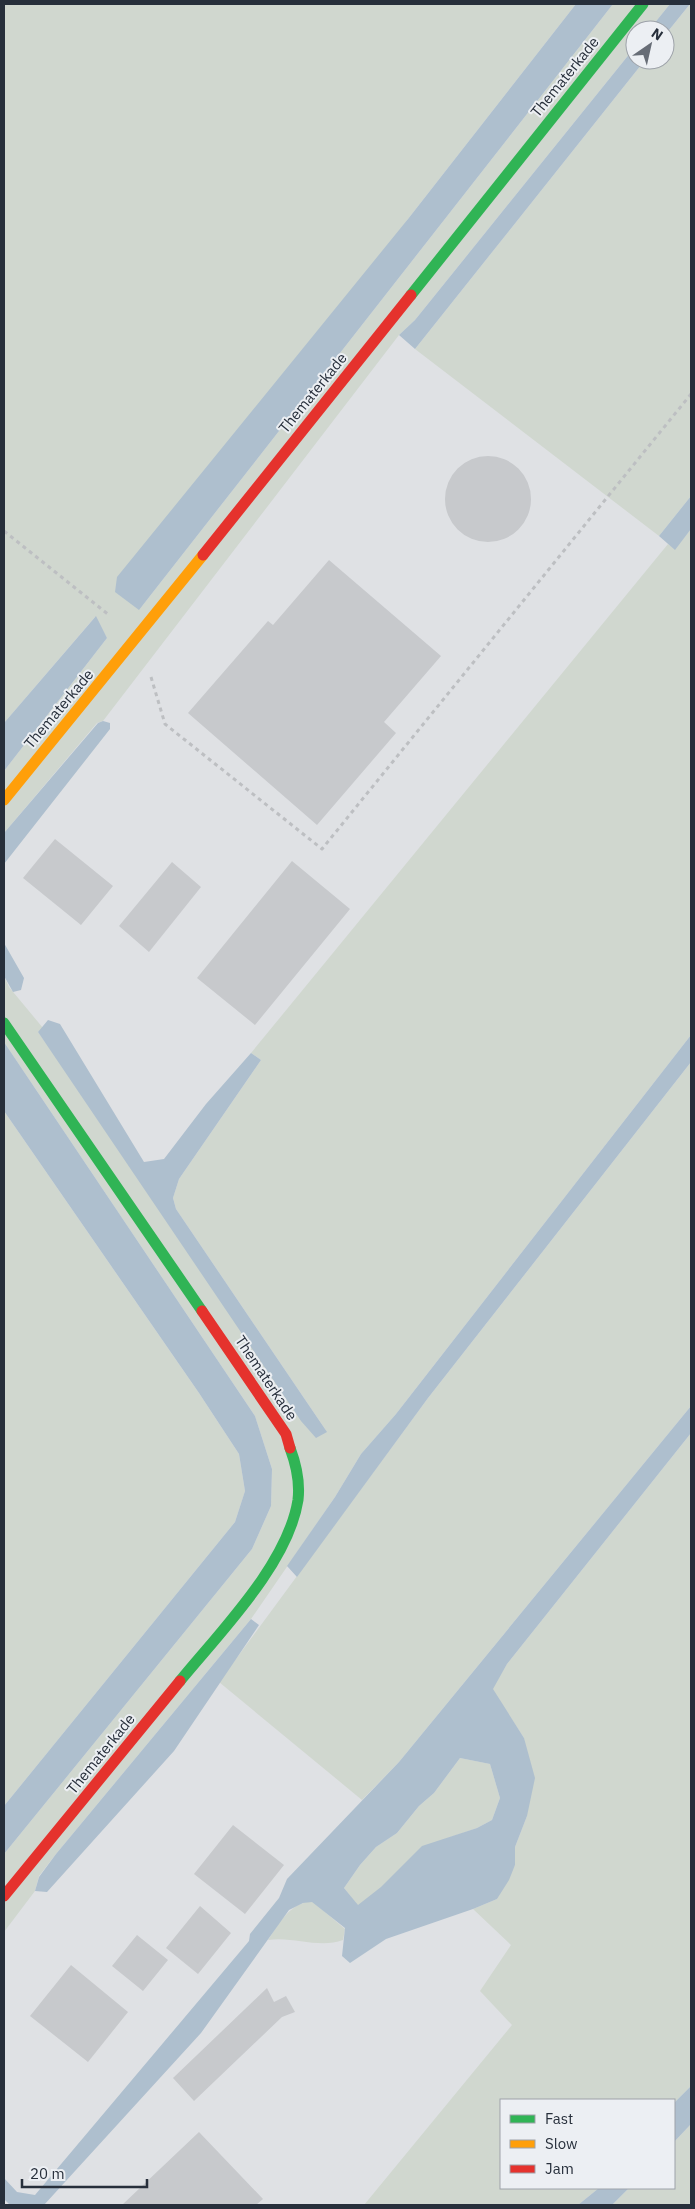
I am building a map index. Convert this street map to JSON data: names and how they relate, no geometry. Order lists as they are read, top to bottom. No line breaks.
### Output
{"streets":{"street":["Thematerkade"]},"legend":["Fast","Slow","Jam"],"scale_bar":"20 m","north":"top right"}
